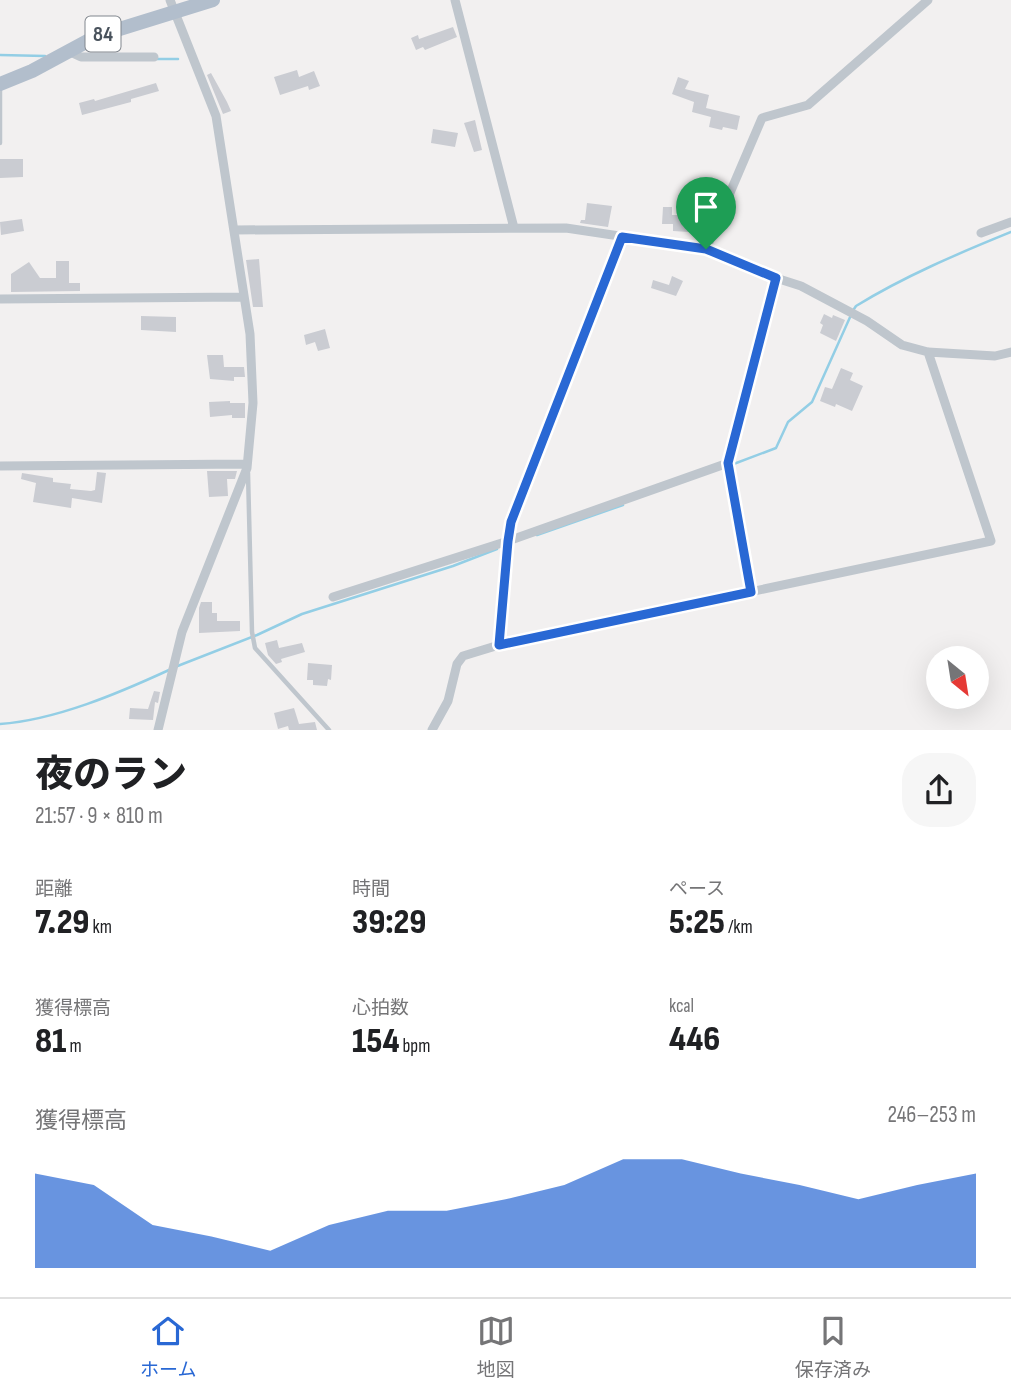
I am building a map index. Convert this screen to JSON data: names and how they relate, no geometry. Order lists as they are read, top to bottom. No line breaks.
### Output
{"streets":{"main road":["84"]},"north":"bottom right","page":{"heading":["夜のラン","21:57 · 9 × 810 m"],"stats":[["距離","7.29 km"],["時間","39:29"],["ペース","5:25 /km"],["獲得標高","81 m"],["心拍数","154 bpm"],["kcal","446"]],"chart":["獲得標高","246–253 m"],"tabs":["ホーム","地図","保存済み"]}}
